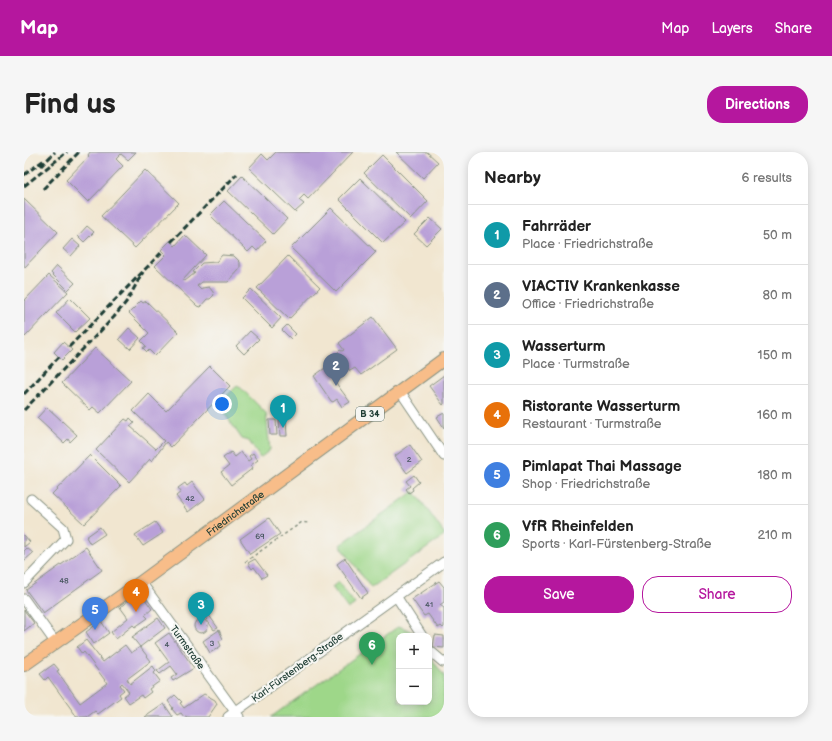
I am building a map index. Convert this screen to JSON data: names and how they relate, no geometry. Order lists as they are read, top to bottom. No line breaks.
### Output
{"streets":{"main road":["B 34","Friedrichstraße"],"street":["Turmstraße","Karl-Fürstenberg-Straße"]},"crossings":[["Friedrichstraße","Turmstraße"],["Turmstraße","Karl-Fürstenberg-Straße"]],"house_numbers":["2","42","69","48","41","3","4"],"page":{"header":"Map","nav":["Map","Layers","Share"],"buttons":["Directions",["Save","Share"]],"title":"Find us","heading":["Nearby","6 results"],"list":[{"mark":"1","name":"Fahrräder","note":"Place · Friedrichstraße","value":"50 m"},{"mark":"2","name":"VIACTIV Krankenkasse","note":"Office · Friedrichstraße","value":"80 m"},{"mark":"3","name":"Wasserturm","note":"Place · Turmstraße","value":"150 m"},{"mark":"4","name":"Ristorante Wasserturm","note":"Restaurant · Turmstraße","value":"160 m"},{"mark":"5","name":"Pimlapat Thai Massage","note":"Shop · Friedrichstraße","value":"180 m"},{"mark":"6","name":"VfR Rheinfelden","note":"Sports · Karl-Fürstenberg-Straße","value":"210 m"}],"pins":["2","1","4","3","5","6"],"map_buttons":["+","−"]}}
